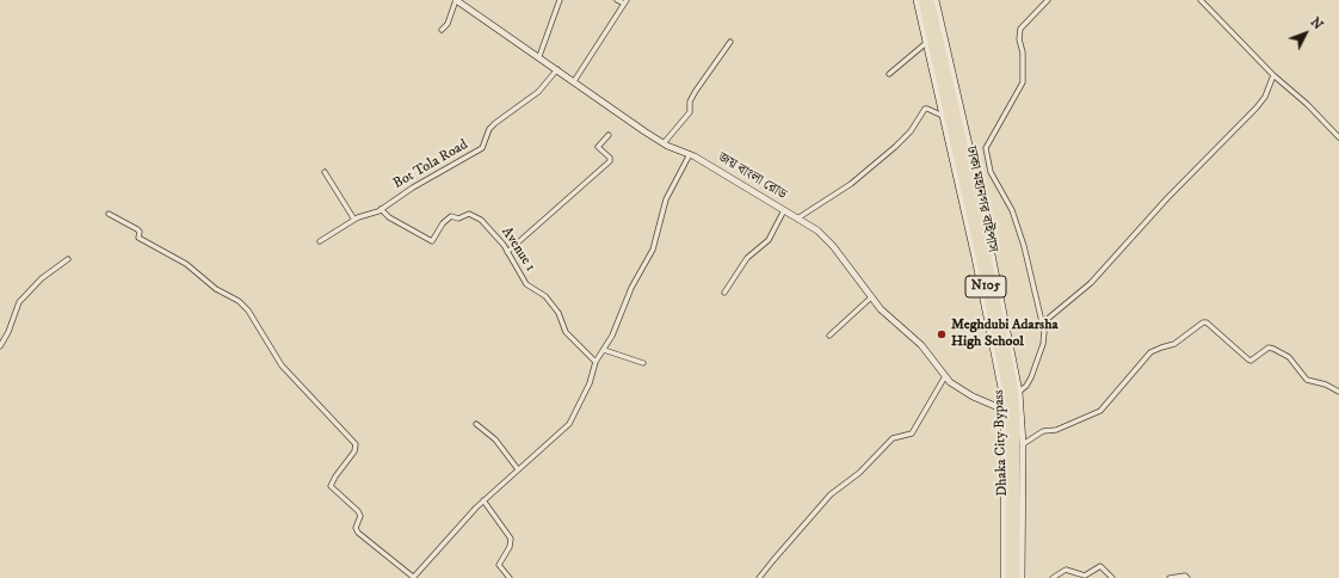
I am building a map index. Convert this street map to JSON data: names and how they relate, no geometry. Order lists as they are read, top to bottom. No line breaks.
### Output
{"streets":{"highway":["ঢাকা মহানগর বাইপাস","N105","Dhaka City Bypass"],"main road":["জয় বাংলা রোড"],"street":["Bot Tola Road","Avenue 1"]},"crossings":[["Bot Tola Road","জয় বাংলা রোড"],["Bot Tola Road","Avenue 1"]],"places":["Meghdubi Adarsha High School"],"north":"top right"}
